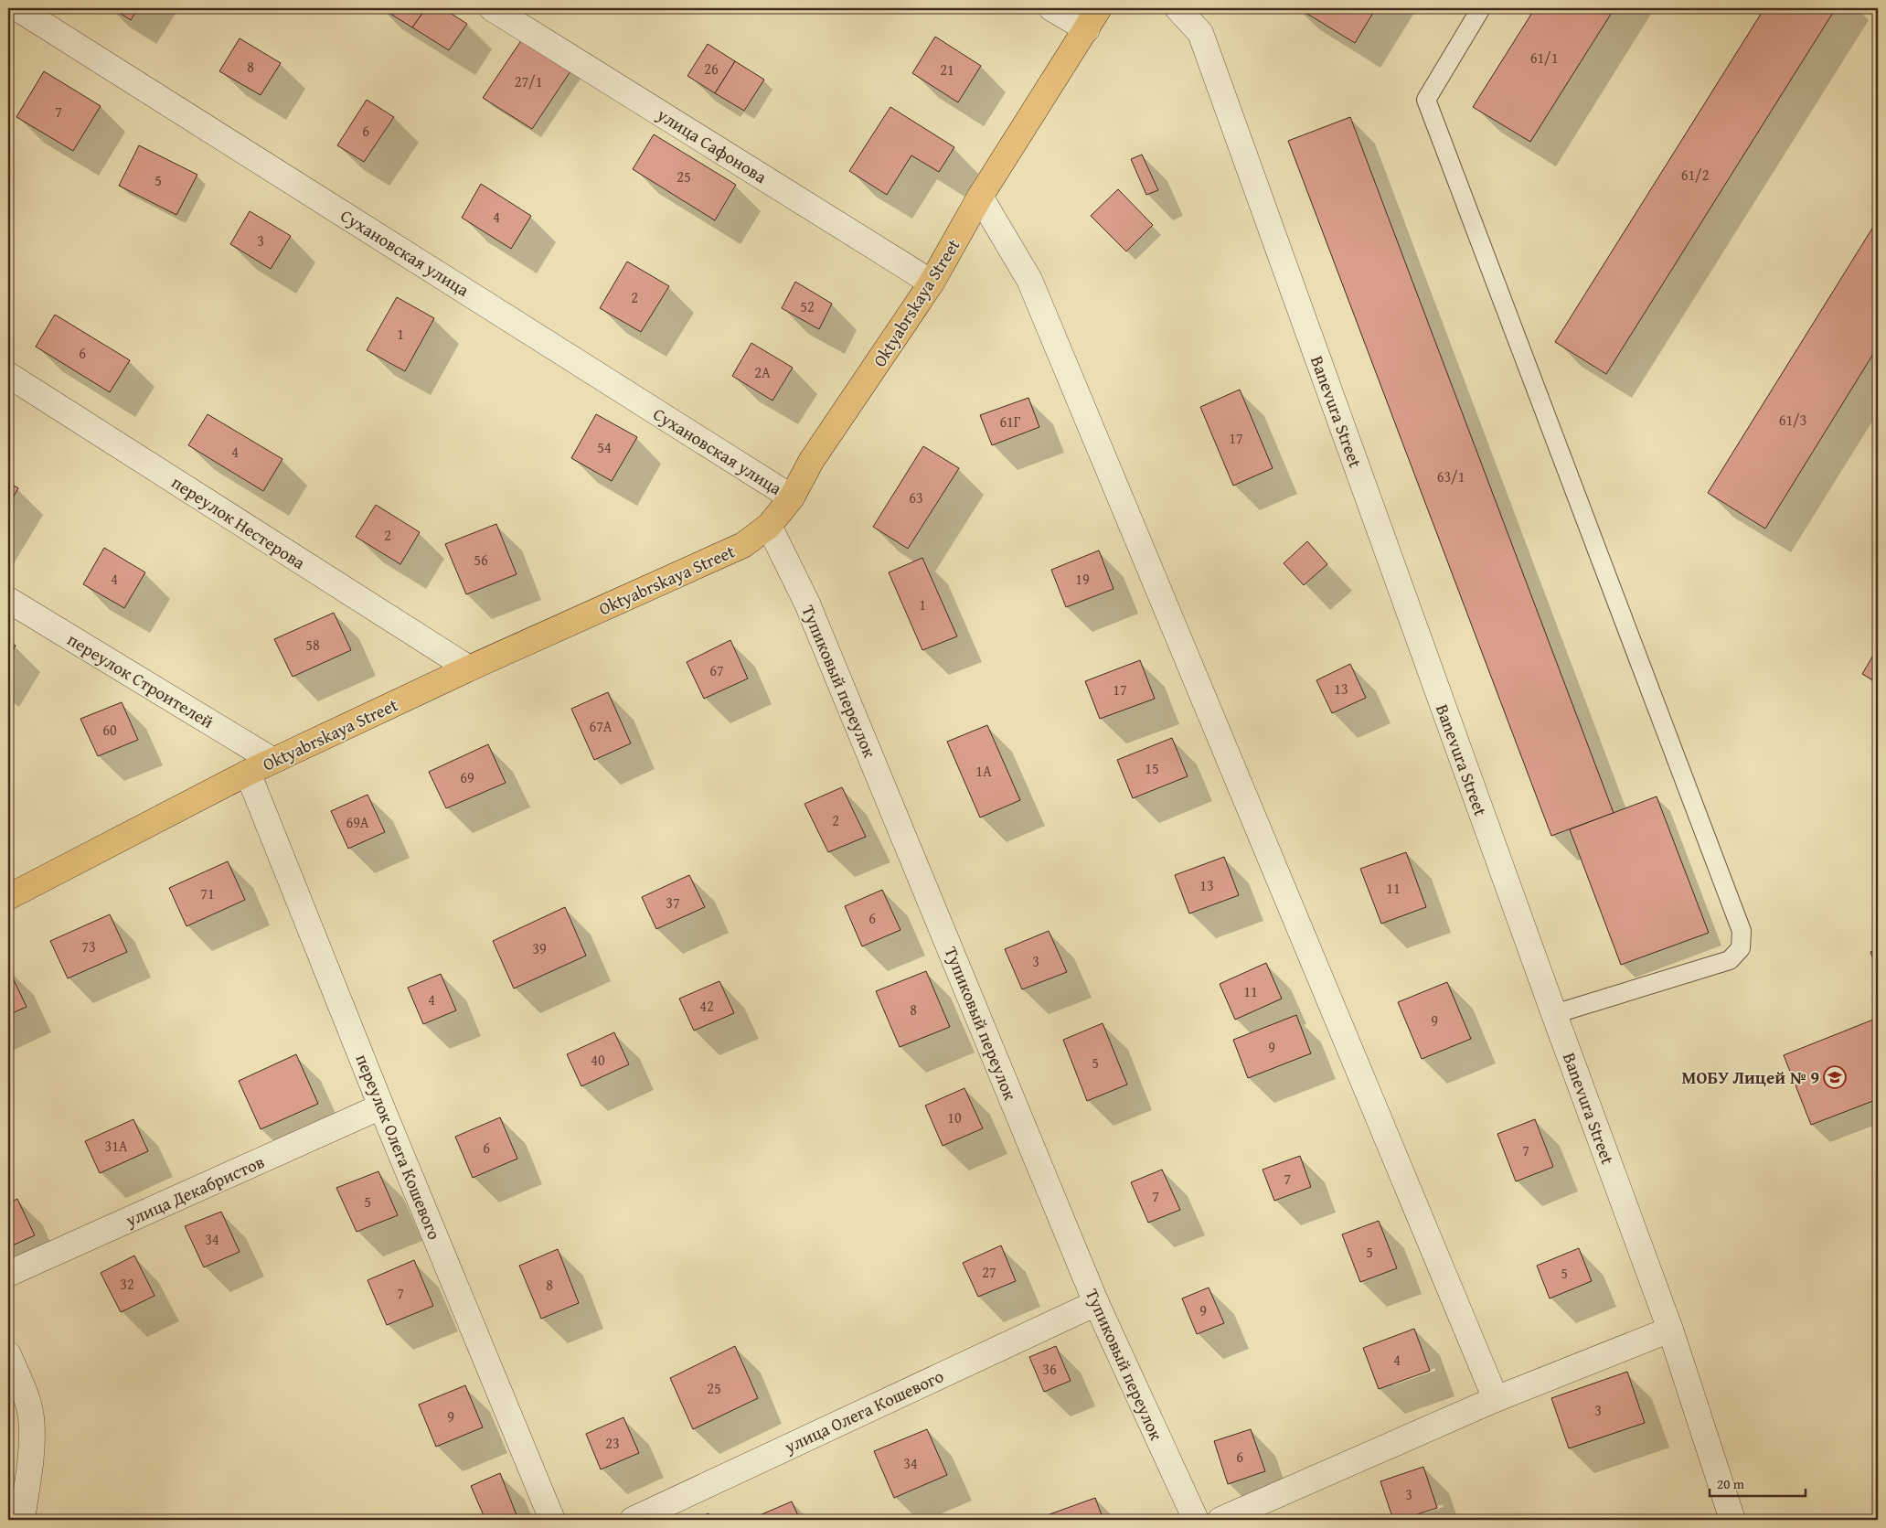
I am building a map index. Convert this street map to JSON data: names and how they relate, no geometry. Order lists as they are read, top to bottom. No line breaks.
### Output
{"streets":{"main road":["Oktyabrskaya Street"],"street":["улица Сафонова","Сухановская улица","Banevura Street","переулок Нестерова","переулок Строителей","Тупиковый переулок","переулок Олега Кошевого","улица Декабристов","улица Олега Кошевого"]},"crossings":[["улица Сафонова","Oktyabrskaya Street"],["Сухановская улица","Oktyabrskaya Street"],["Oktyabrskaya Street","переулок Нестерова"],["Oktyabrskaya Street","переулок Строителей"],["Oktyabrskaya Street","Тупиковый переулок"],["Oktyabrskaya Street","переулок Олега Кошевого"],["Тупиковый переулок","улица Олега Кошевого"],["переулок Олега Кошевого","улица Декабристов"]],"places":{"school or university":["МОБУ Лицей № 9"]},"house_numbers":["61/1","8","26","21","27/1","7","6","61/2","25","5","4","3","2","52","1","6","2А","61/3","61Г","17","54","4","63/1","63","2","56","4","19","1","58","67","13","17","67А","60","15","1А","69","2","69А","13","11","71","37","6","73","39","3","11","4","42","8","9","9","40","5","10","31А","6","7","7","7","5","34","5","27","5","32","8","7","9","4","36","25","3","9","23","6","34","3"],"scale_bar":"20 m"}
